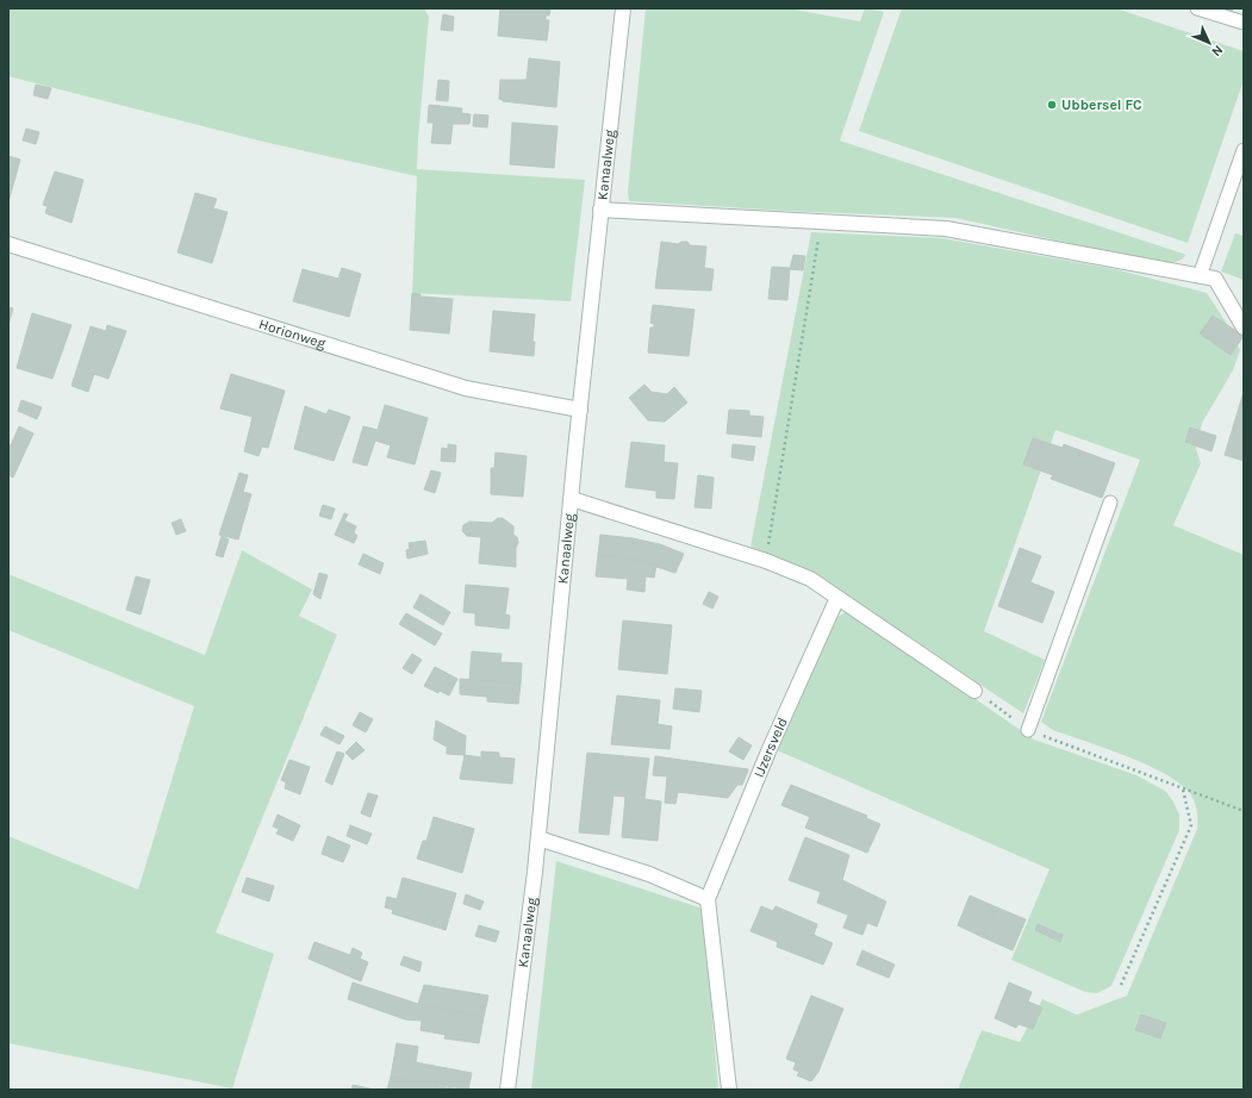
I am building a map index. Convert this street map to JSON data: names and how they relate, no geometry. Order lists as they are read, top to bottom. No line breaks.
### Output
{"streets":{"street":["Kanaalweg","Horionweg","IJzersveld"]},"crossings":[["Kanaalweg","Horionweg"]],"places":["Ubbersel FC"],"north":"bottom right"}
